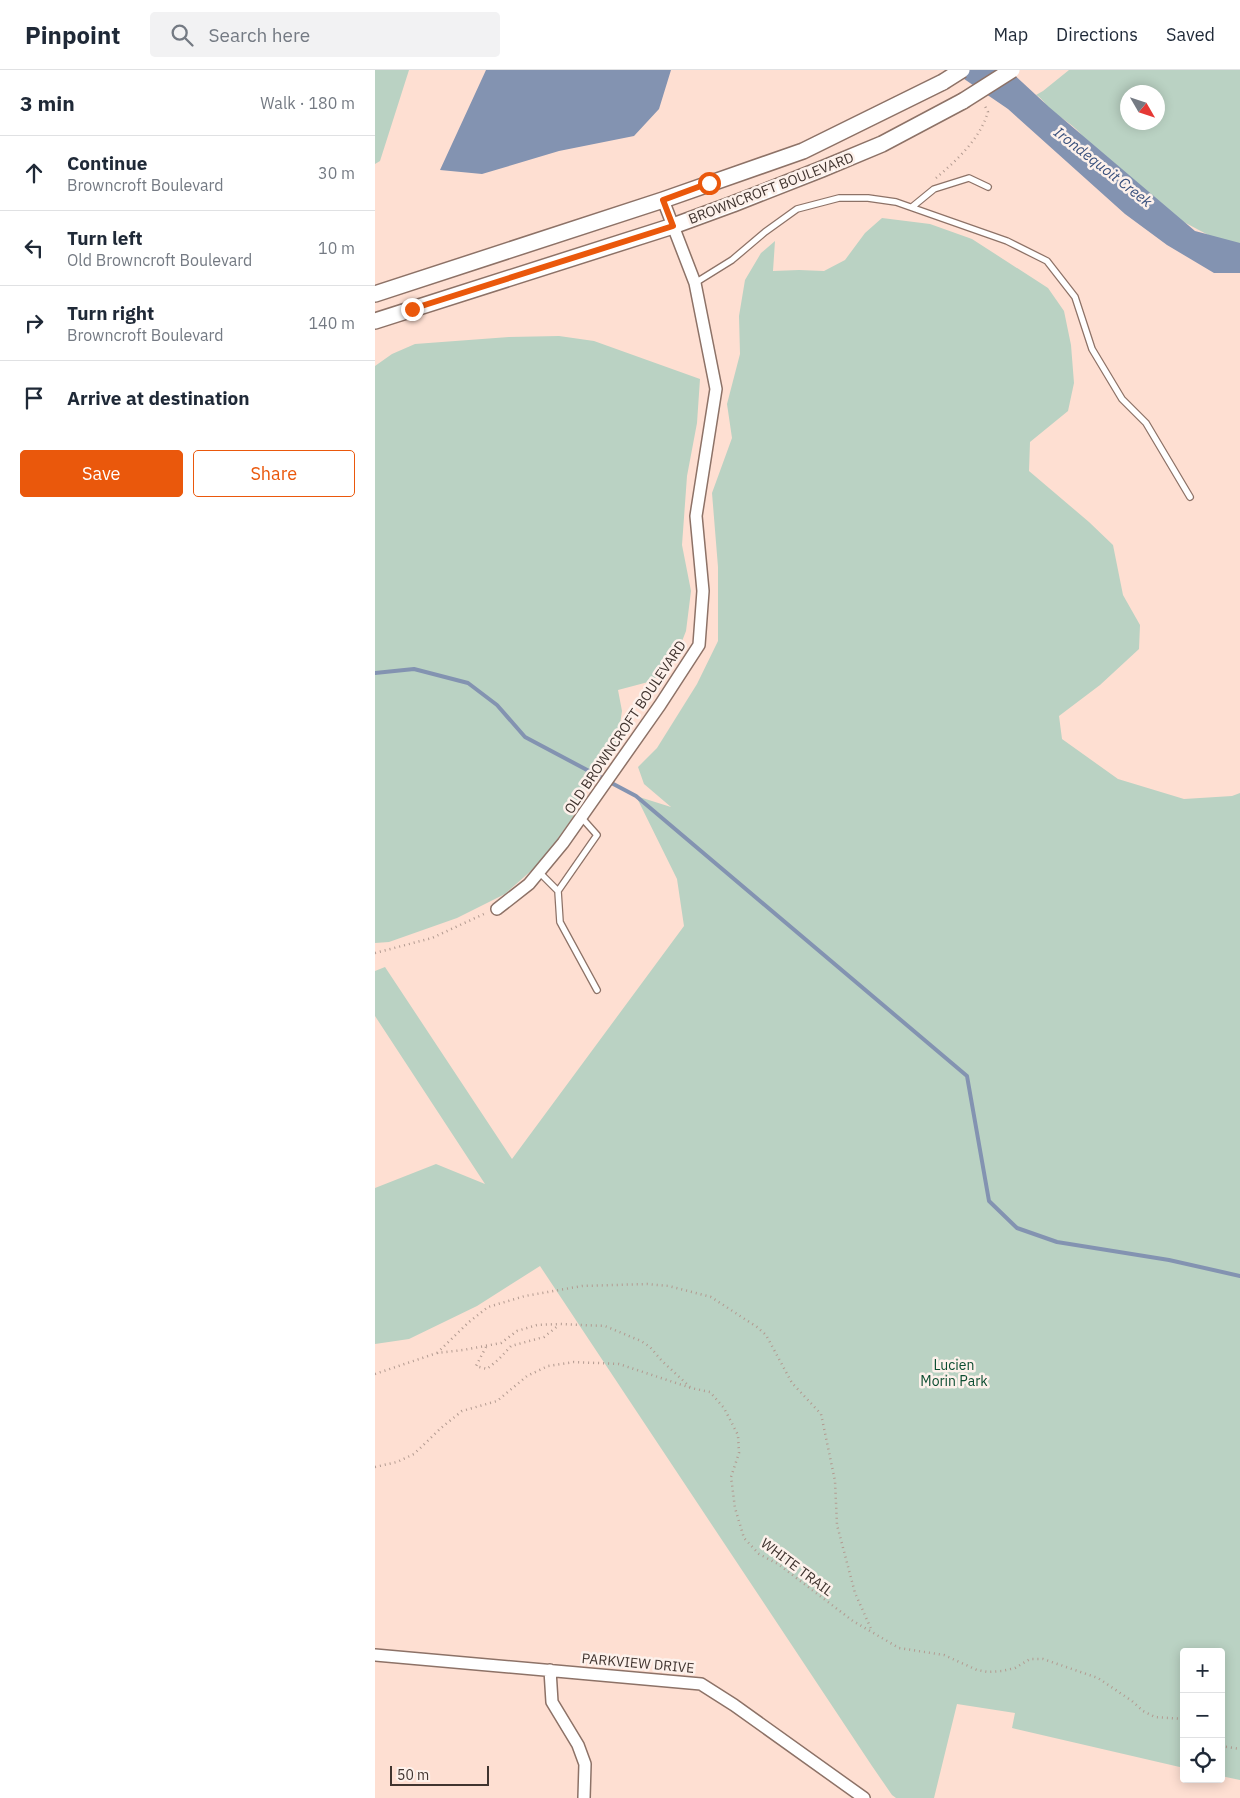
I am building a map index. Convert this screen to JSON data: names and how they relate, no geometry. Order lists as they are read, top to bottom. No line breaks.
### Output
{"streets":{"main road":["BROWNCROFT BOULEVARD"],"street":["OLD BROWNCROFT BOULEVARD","PARKVIEW DRIVE"],"path":["WHITE TRAIL"]},"crossings":[["BROWNCROFT BOULEVARD","OLD BROWNCROFT BOULEVARD"]],"water":["Irondequoit Creek"],"parks":["Lucien Morin Park"],"scale_bar":"50 m","north":"bottom right","page":{"header":"Pinpoint","search":"Search here","nav":["Map","Directions","Saved"],"heading":["3 min","Walk · 180 m"],"list":[["Continue","Browncroft Boulevard","30 m"],["Turn left","Old Browncroft Boulevard","10 m"],["Turn right","Browncroft Boulevard","140 m"],"Arrive at destination"],"buttons":["Save","Share"],"map_buttons":["+","−"],"scale":"50 m"}}
